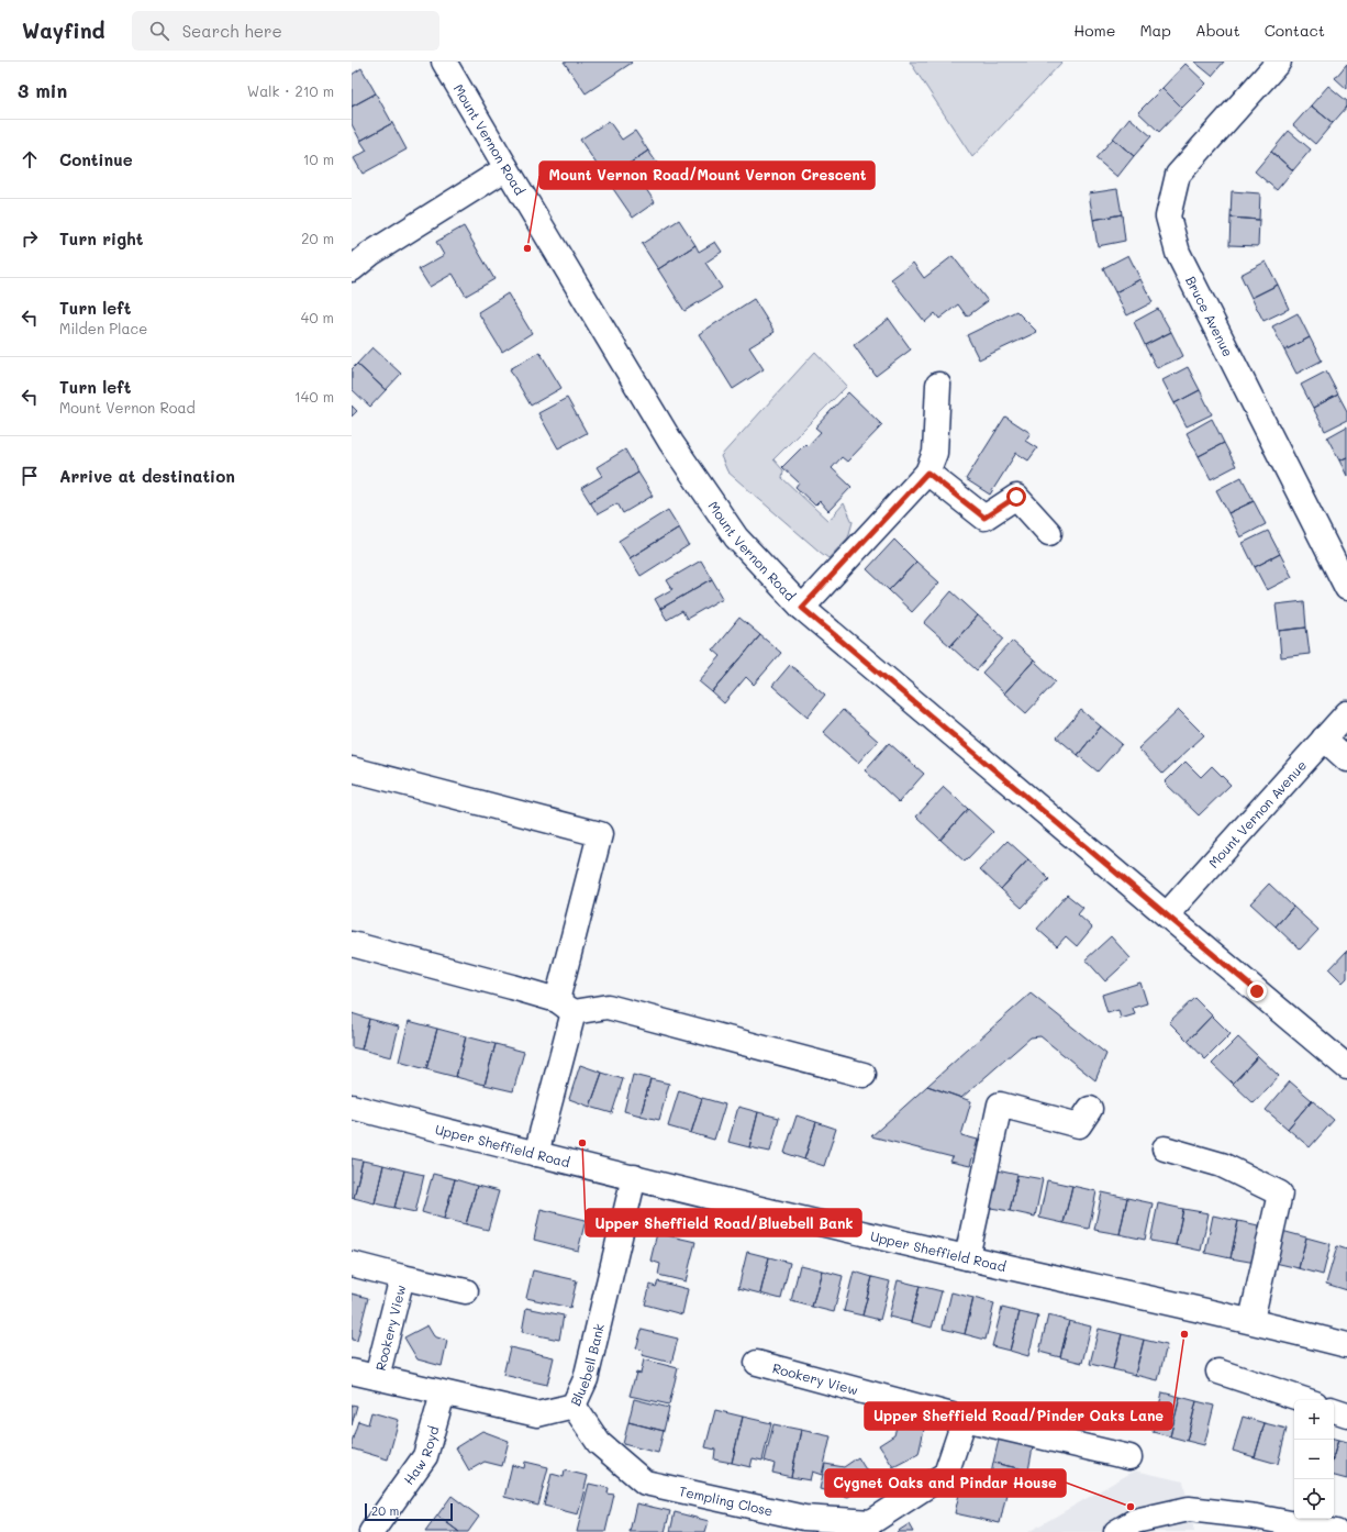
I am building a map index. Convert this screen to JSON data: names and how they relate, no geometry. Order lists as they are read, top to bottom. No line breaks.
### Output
{"streets":{"main road":["Mount Vernon Road","Bruce Avenue","Mount Vernon Avenue","Upper Sheffield Road","Rookery View","Bluebell Bank","Haw Royd","Templing Close"]},"crossings":[["Mount Vernon Road","Mount Vernon Avenue"],["Upper Sheffield Road","Bluebell Bank"],["Rookery View","Bluebell Bank"],["Rookery View","Templing Close"],["Bluebell Bank","Haw Royd"],["Bluebell Bank","Templing Close"]],"places":["Mount Vernon Road/Mount Vernon Crescent","Upper Sheffield Road/Bluebell Bank","Upper Sheffield Road/Pinder Oaks Lane","Cygnet Oaks and Pindar House"],"scale_bar":"20 m","page":{"header":"Wayfind","search":"Search here","nav":["Home","Map","About","Contact"],"heading":["3 min","Walk · 210 m"],"list":[["Continue","10 m"],["Turn right","20 m"],["Turn left","Milden Place","40 m"],["Turn left","Mount Vernon Road","140 m"],"Arrive at destination"],"map_buttons":["+","−"],"scale":"20 m"}}
